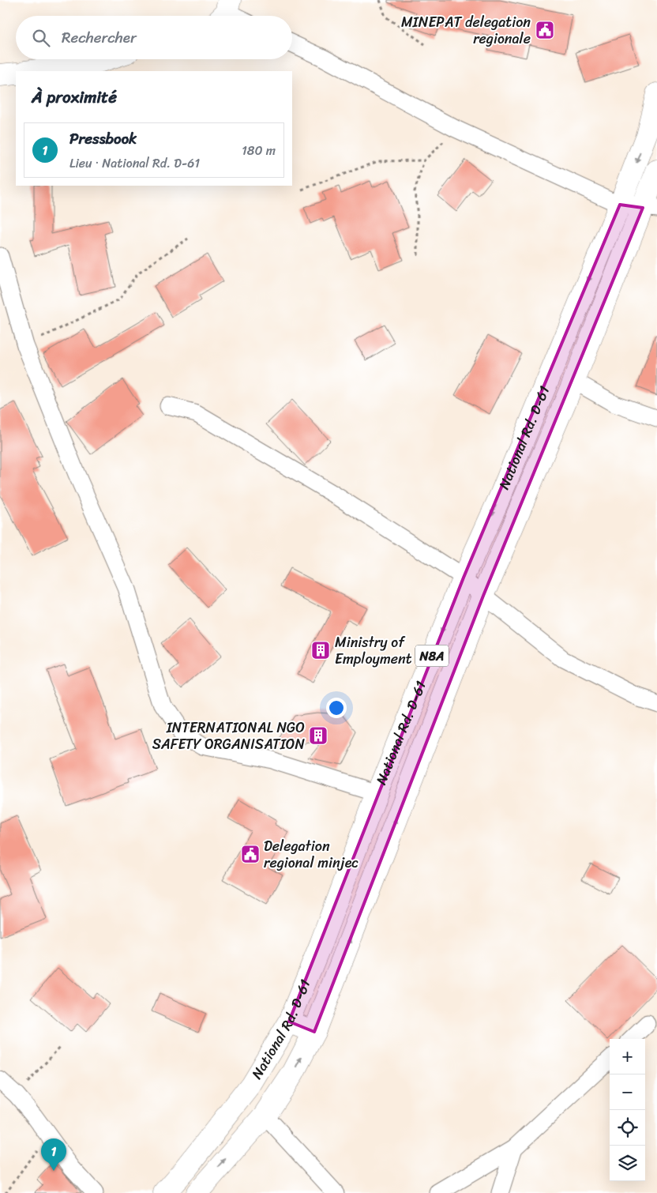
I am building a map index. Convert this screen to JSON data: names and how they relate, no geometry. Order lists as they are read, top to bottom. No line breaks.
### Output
{"streets":{"main road":["National Rd. D-61","N8A"]},"places":{"public building":["MINEPAT delegation regionale","Delegation regional minjec"],"building":["Ministry of Employment","INTERNATIONAL NGO SAFETY ORGANISATION"]},"page":{"search":"Rechercher","heading":"À proximité","list":[{"mark":"1","name":"Pressbook","note":"Lieu · National Rd. D-61","value":"180 m"}],"map_buttons":["+","−"],"pins":"1"}}
